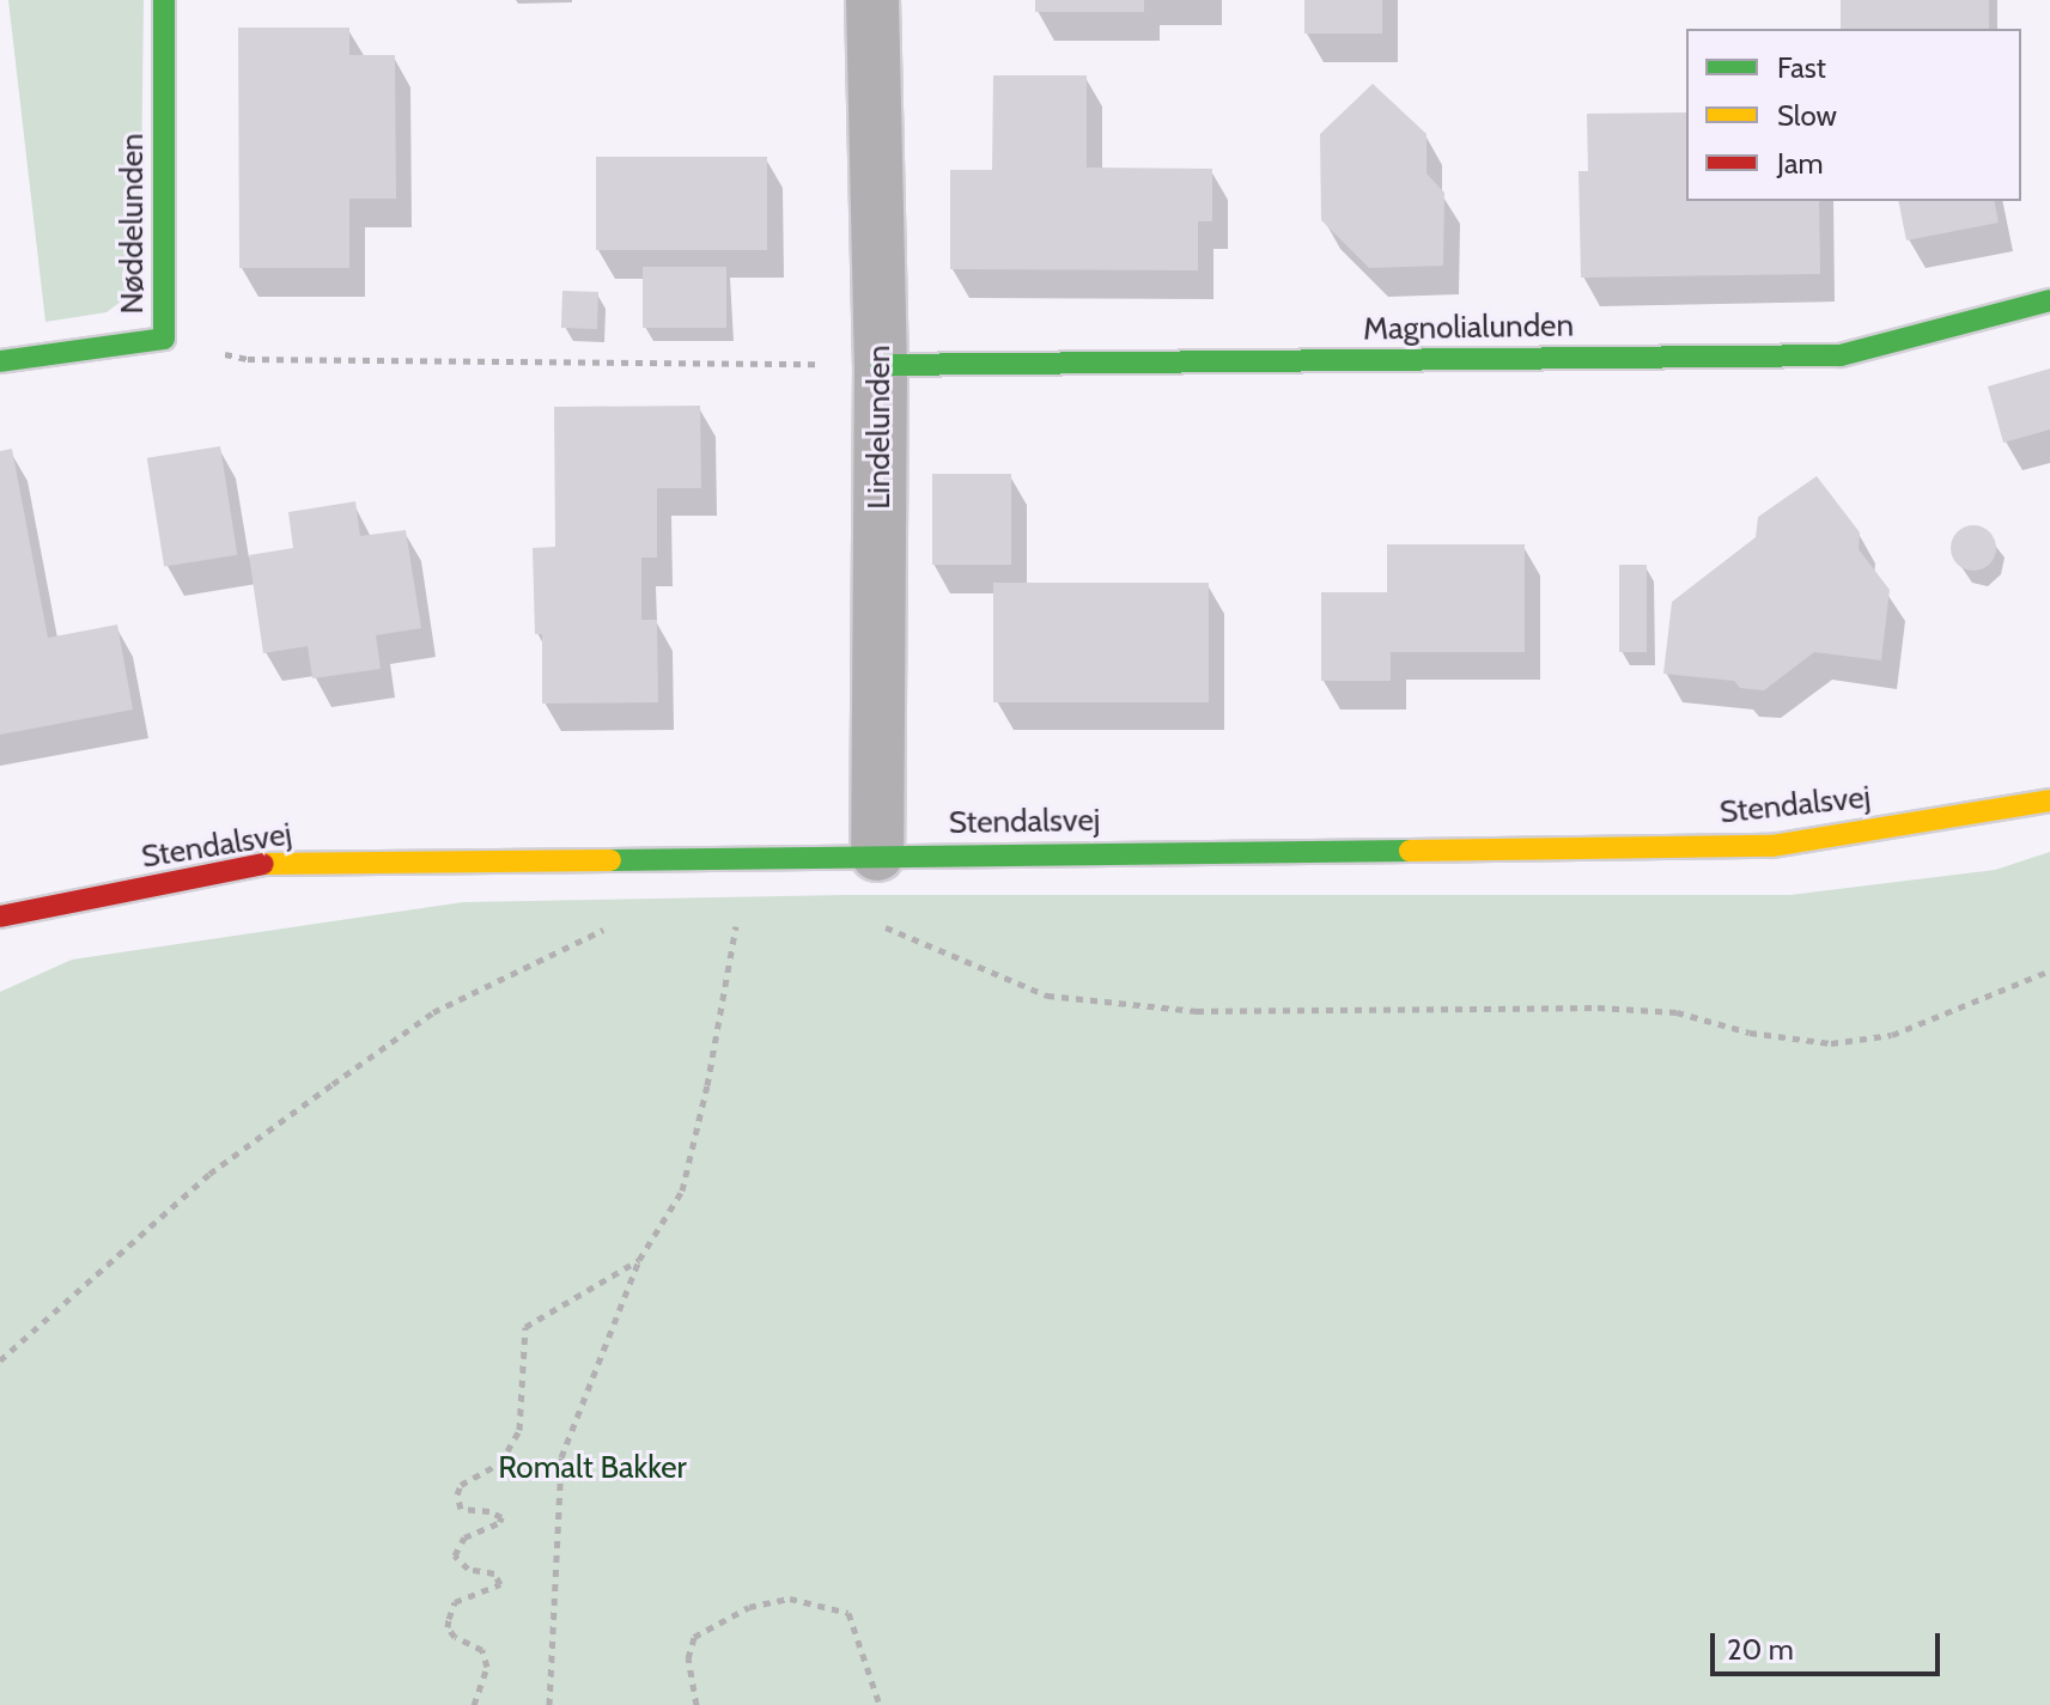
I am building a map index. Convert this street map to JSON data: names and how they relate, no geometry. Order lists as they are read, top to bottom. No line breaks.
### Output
{"streets":{"street":["Nøddelunden","Magnolialunden","Lindelunden","Stendalsvej"]},"crossings":[["Magnolialunden","Lindelunden"],["Lindelunden","Stendalsvej"]],"parks":["Romalt Bakker"],"legend":["Fast","Slow","Jam"],"scale_bar":"20 m"}
